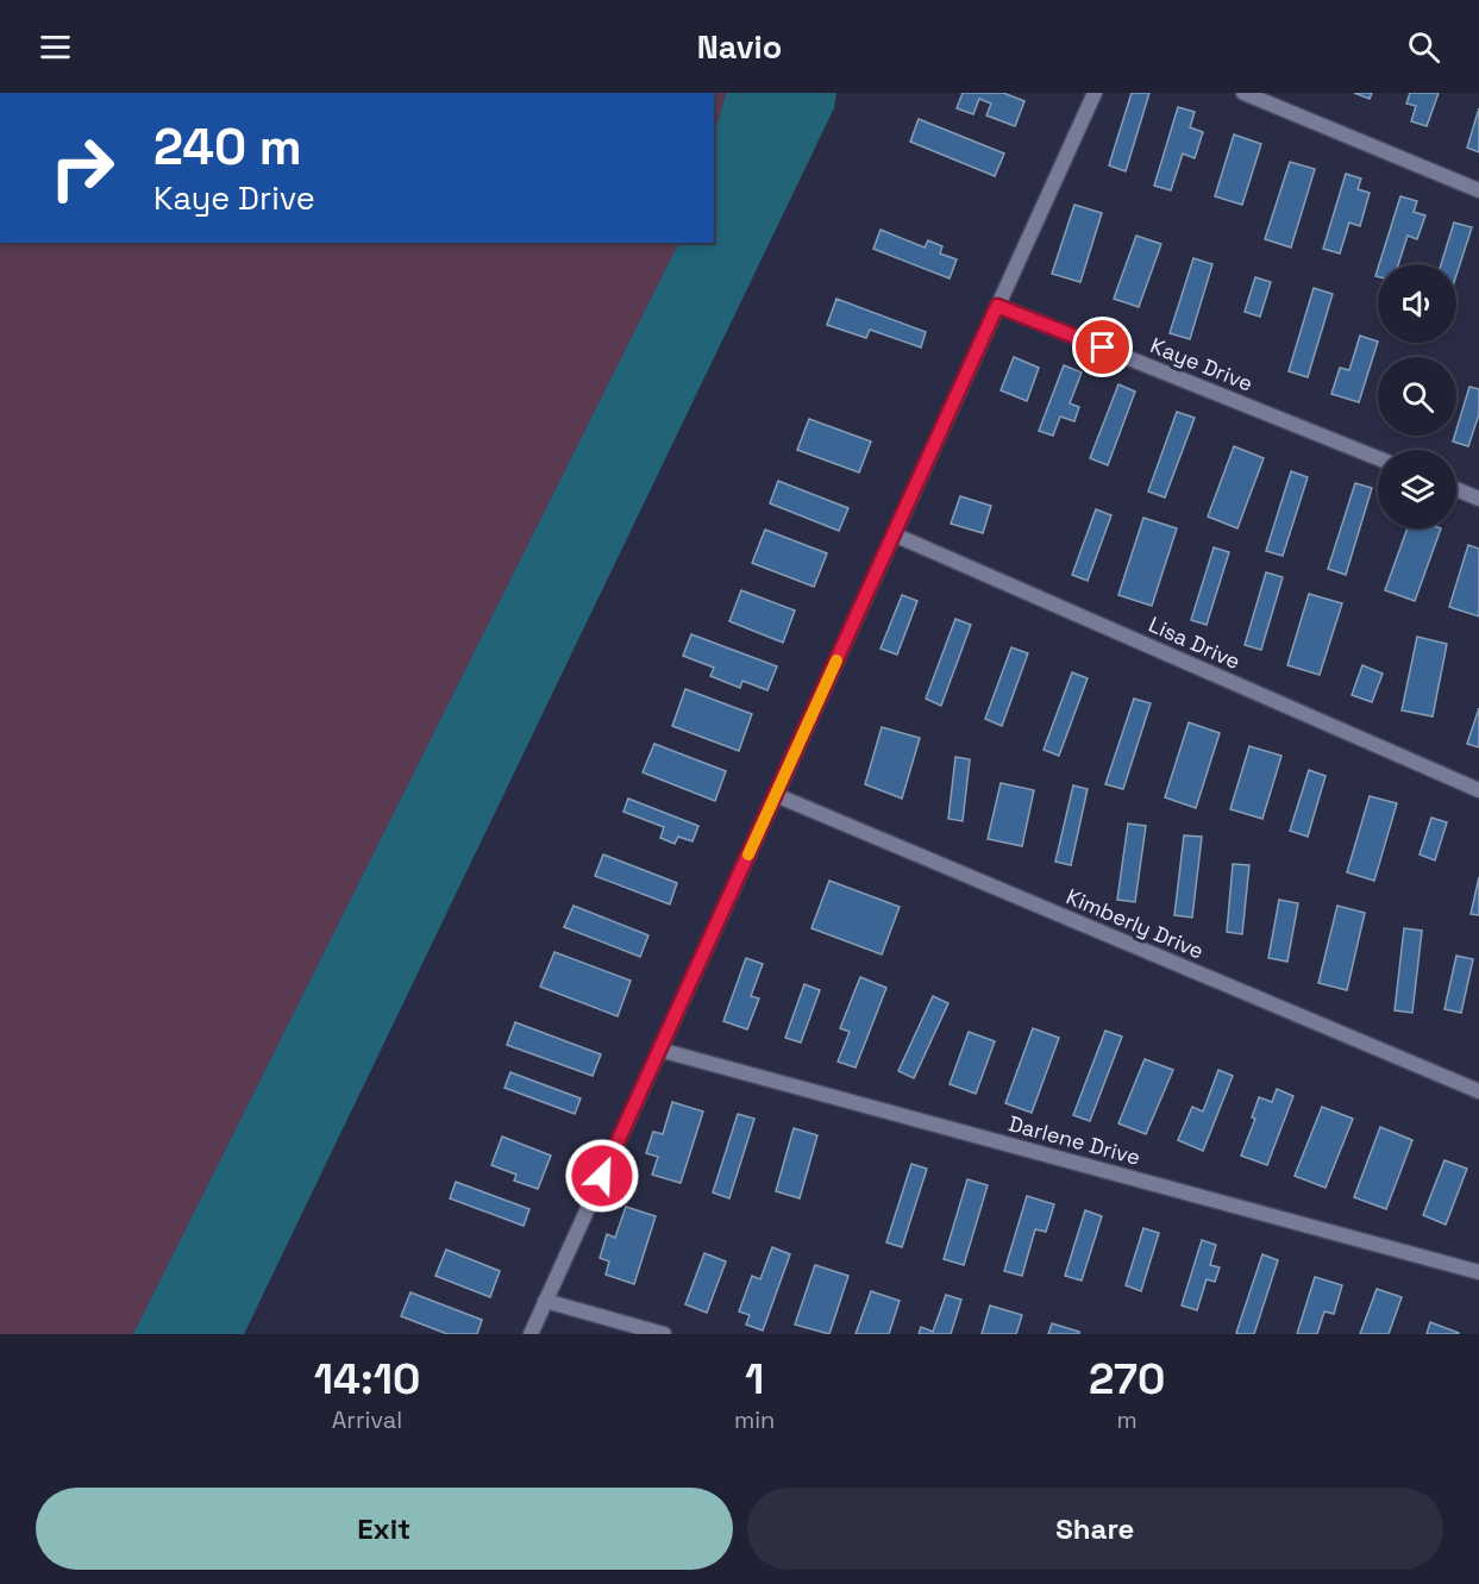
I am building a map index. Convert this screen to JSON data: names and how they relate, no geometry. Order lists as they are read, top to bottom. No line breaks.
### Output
{"streets":{"lane":["Kaye Drive","Lisa Drive","Kimberly Drive","Darlene Drive"]},"page":{"header":"Navio","turn":["240 m","Kaye Drive"],"eta":["14:10","Arrival","1","min","270","m"],"buttons":["Exit","Share"]}}
